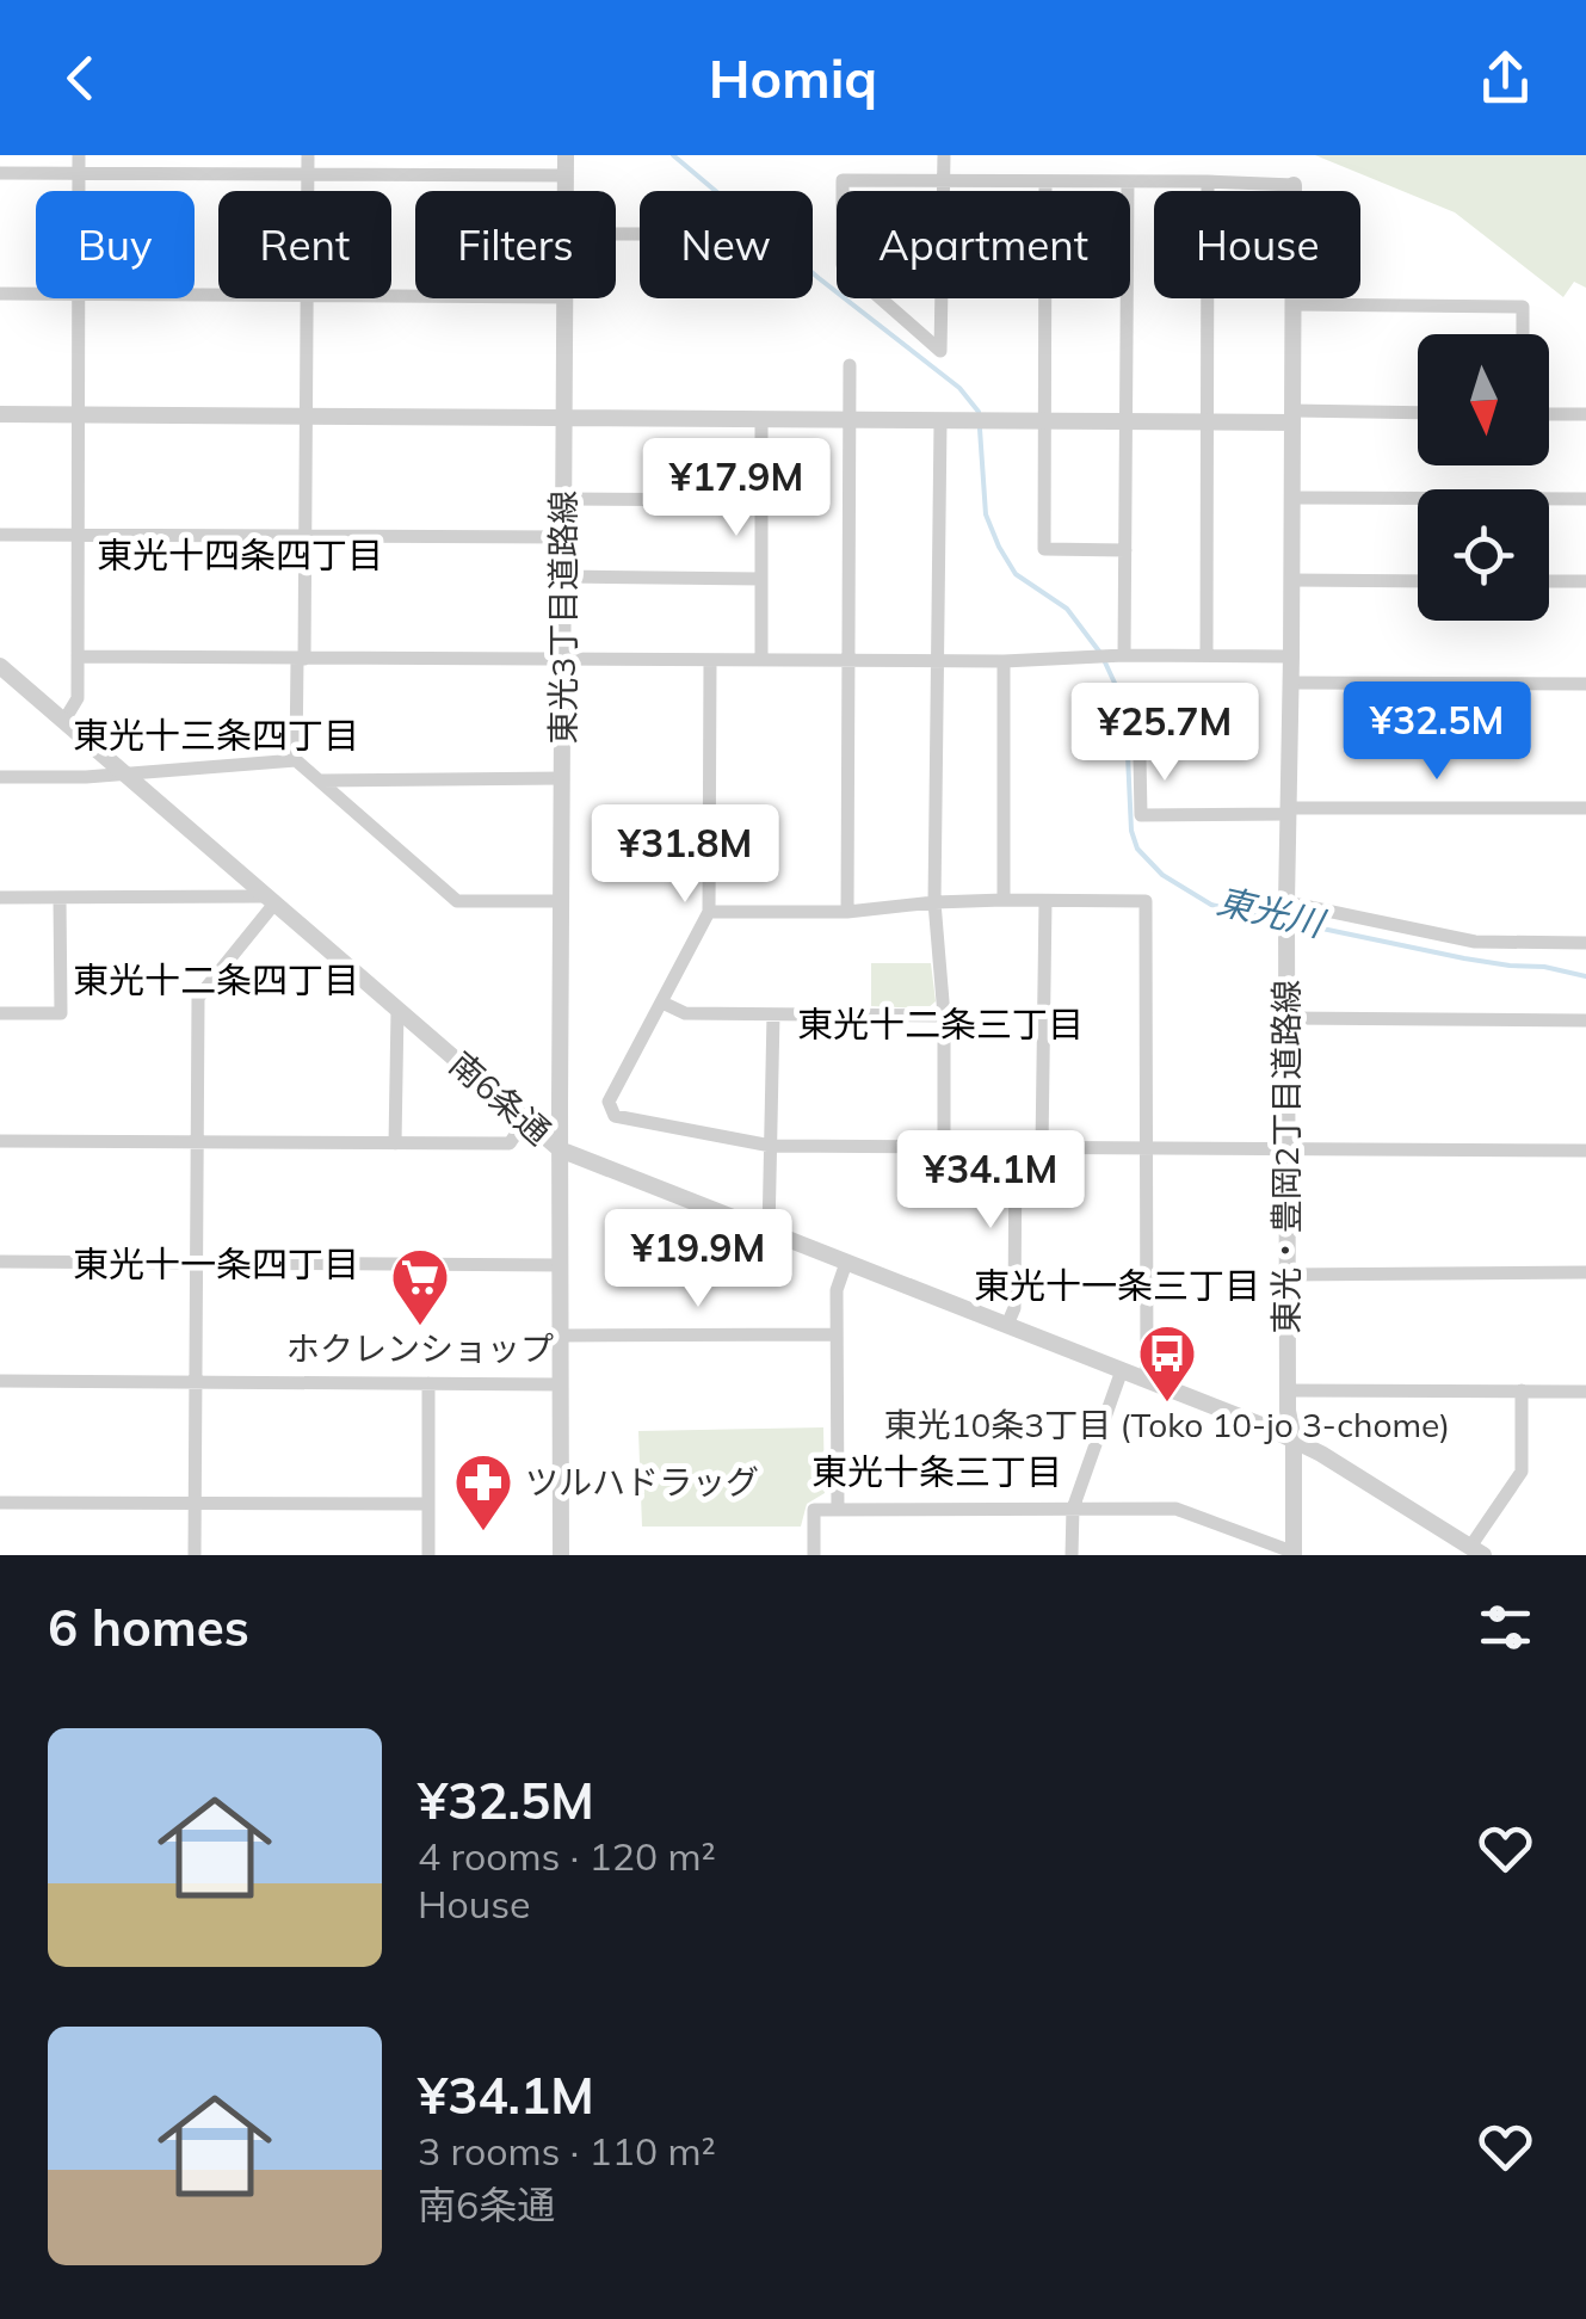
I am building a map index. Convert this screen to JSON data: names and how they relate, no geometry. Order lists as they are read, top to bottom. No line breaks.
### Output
{"streets":{"street":["東光3丁目道路線","南6条通","東光・豊岡2丁目道路線"]},"crossings":[["東光3丁目道路線","南6条通"],["南6条通","東光・豊岡2丁目道路線"]],"districts":["東光十四条四丁目","東光十三条四丁目","東光十二条四丁目","東光十二条三丁目","東光十一条四丁目","東光十一条三丁目","東光十条三丁目"],"water":["東光川"],"places":{"supermarket":["ホクレンショップ"],"bus stop":["東光10条3丁目 (Toko 10-jo 3-chome)"],"pharmacy":["ツルハドラッグ"]},"north":"bottom","page":{"header":"Homiq","chip":["Buy","Rent","Filters","New","Apartment","House"],"price":["¥17.9M","¥32.5M","¥25.7M","¥31.8M","¥34.1M","¥19.9M"],"heading":"6 homes","list":[{"name":"¥32.5M","note":"4 rooms · 120 m² · House"},{"name":"¥34.1M","note":"3 rooms · 110 m² · 南6条通"}]}}
